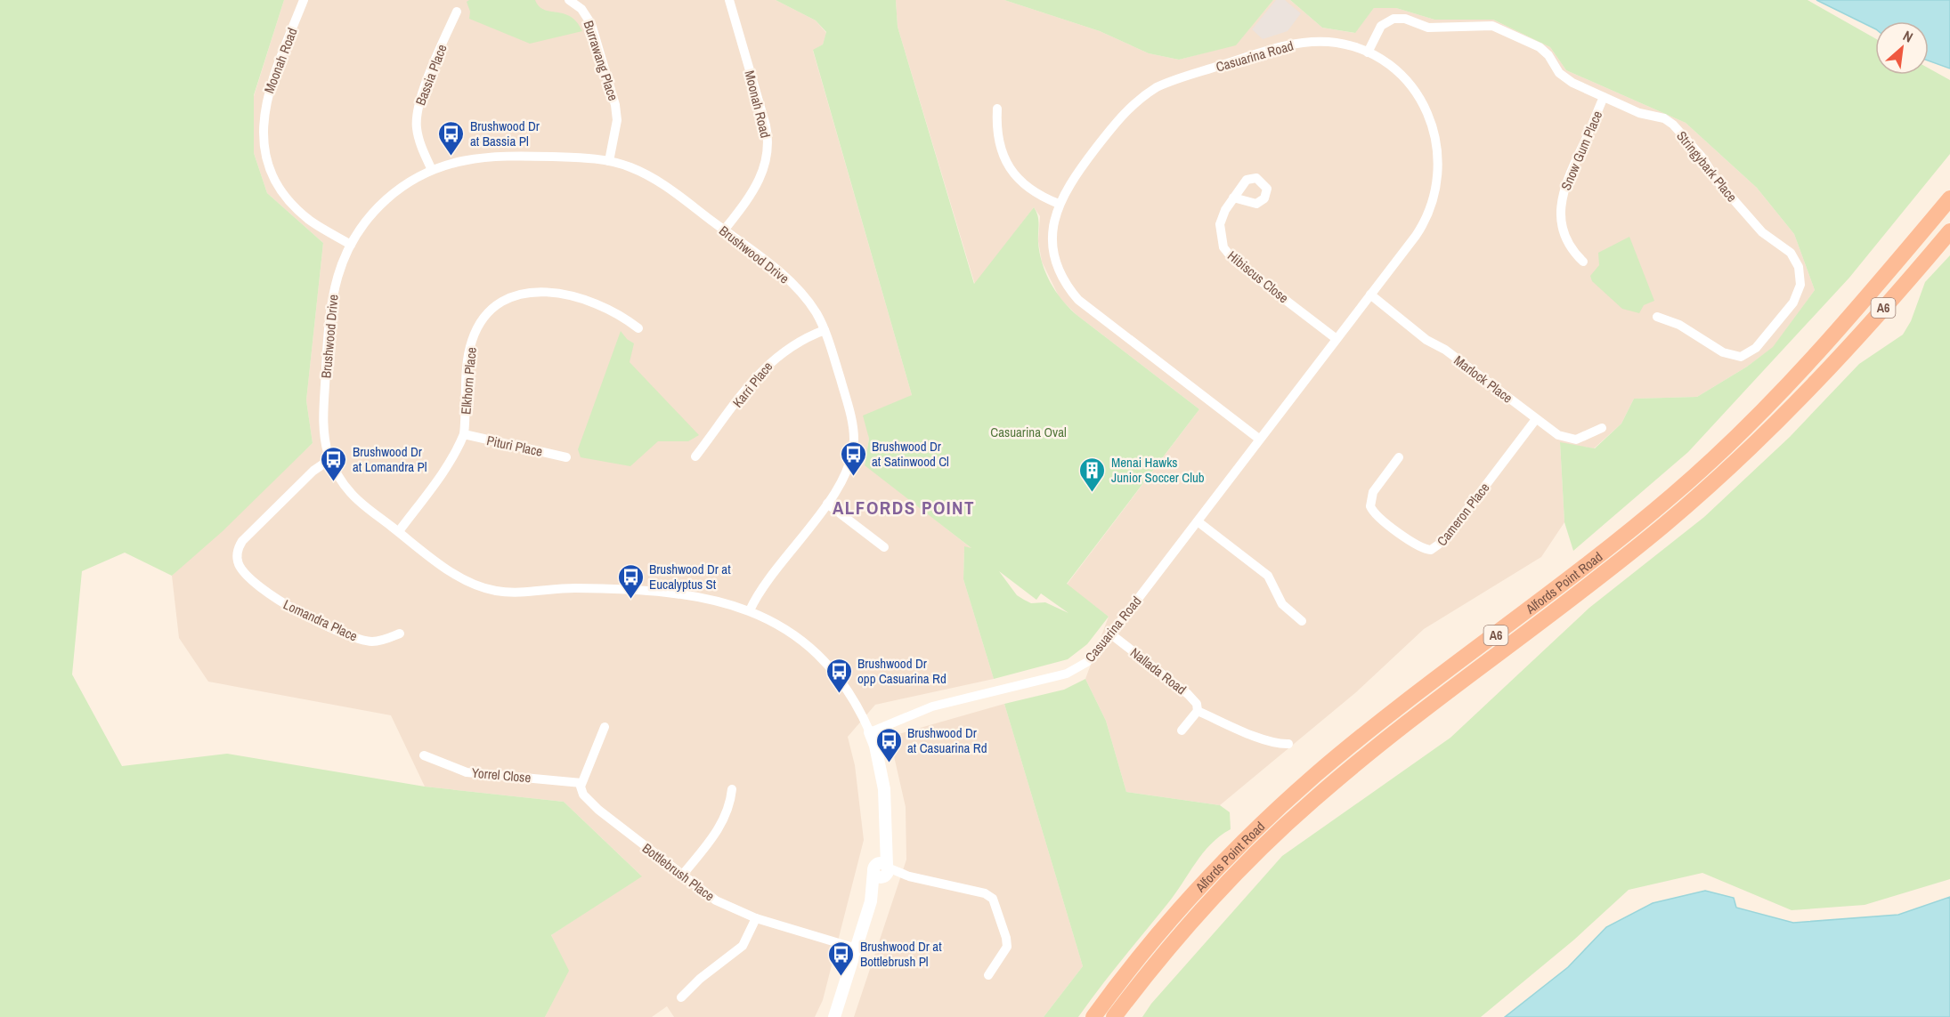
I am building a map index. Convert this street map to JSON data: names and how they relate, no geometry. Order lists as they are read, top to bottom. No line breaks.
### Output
{"streets":{"highway":["A6","Alfords Point Road"],"street":["Casuarina Road","Moonah Road","Burrawang Place","Bassia Place","Snow Gum Place","Stringybark Place","Brushwood Drive","Hibiscus Close","Marlock Place","Elkhorn Place","Karri Place","Pituri Place","Cameron Place","Lomandra Place","Nallada Road","Yorrel Close","Bottlebrush Place"]},"crossings":[["Casuarina Road","Stringybark Place"],["Casuarina Road","Brushwood Drive"],["Casuarina Road","Hibiscus Close"],["Casuarina Road","Marlock Place"],["Casuarina Road","Nallada Road"],["Moonah Road","Brushwood Drive"],["Burrawang Place","Brushwood Drive"],["Bassia Place","Brushwood Drive"],["Snow Gum Place","Stringybark Place"],["Brushwood Drive","Elkhorn Place"],["Brushwood Drive","Karri Place"],["Brushwood Drive","Lomandra Place"],["Brushwood Drive","Bottlebrush Place"],["Marlock Place","Cameron Place"],["Elkhorn Place","Pituri Place"],["Yorrel Close","Bottlebrush Place"]],"districts":["ALFORDS POINT"],"parks":["Casuarina Oval"],"places":{"bus stop":["Brushwood Dr at Bassia Pl","Brushwood Dr at Satinwood Cl","Brushwood Dr at Lomandra Pl","Brushwood Dr at Eucalyptus St","Brushwood Dr opp Casuarina Rd","Brushwood Dr at Casuarina Rd","Brushwood Dr at Bottlebrush Pl"],"building":["Menai Hawks Junior Soccer Club"]},"north":"top right"}
